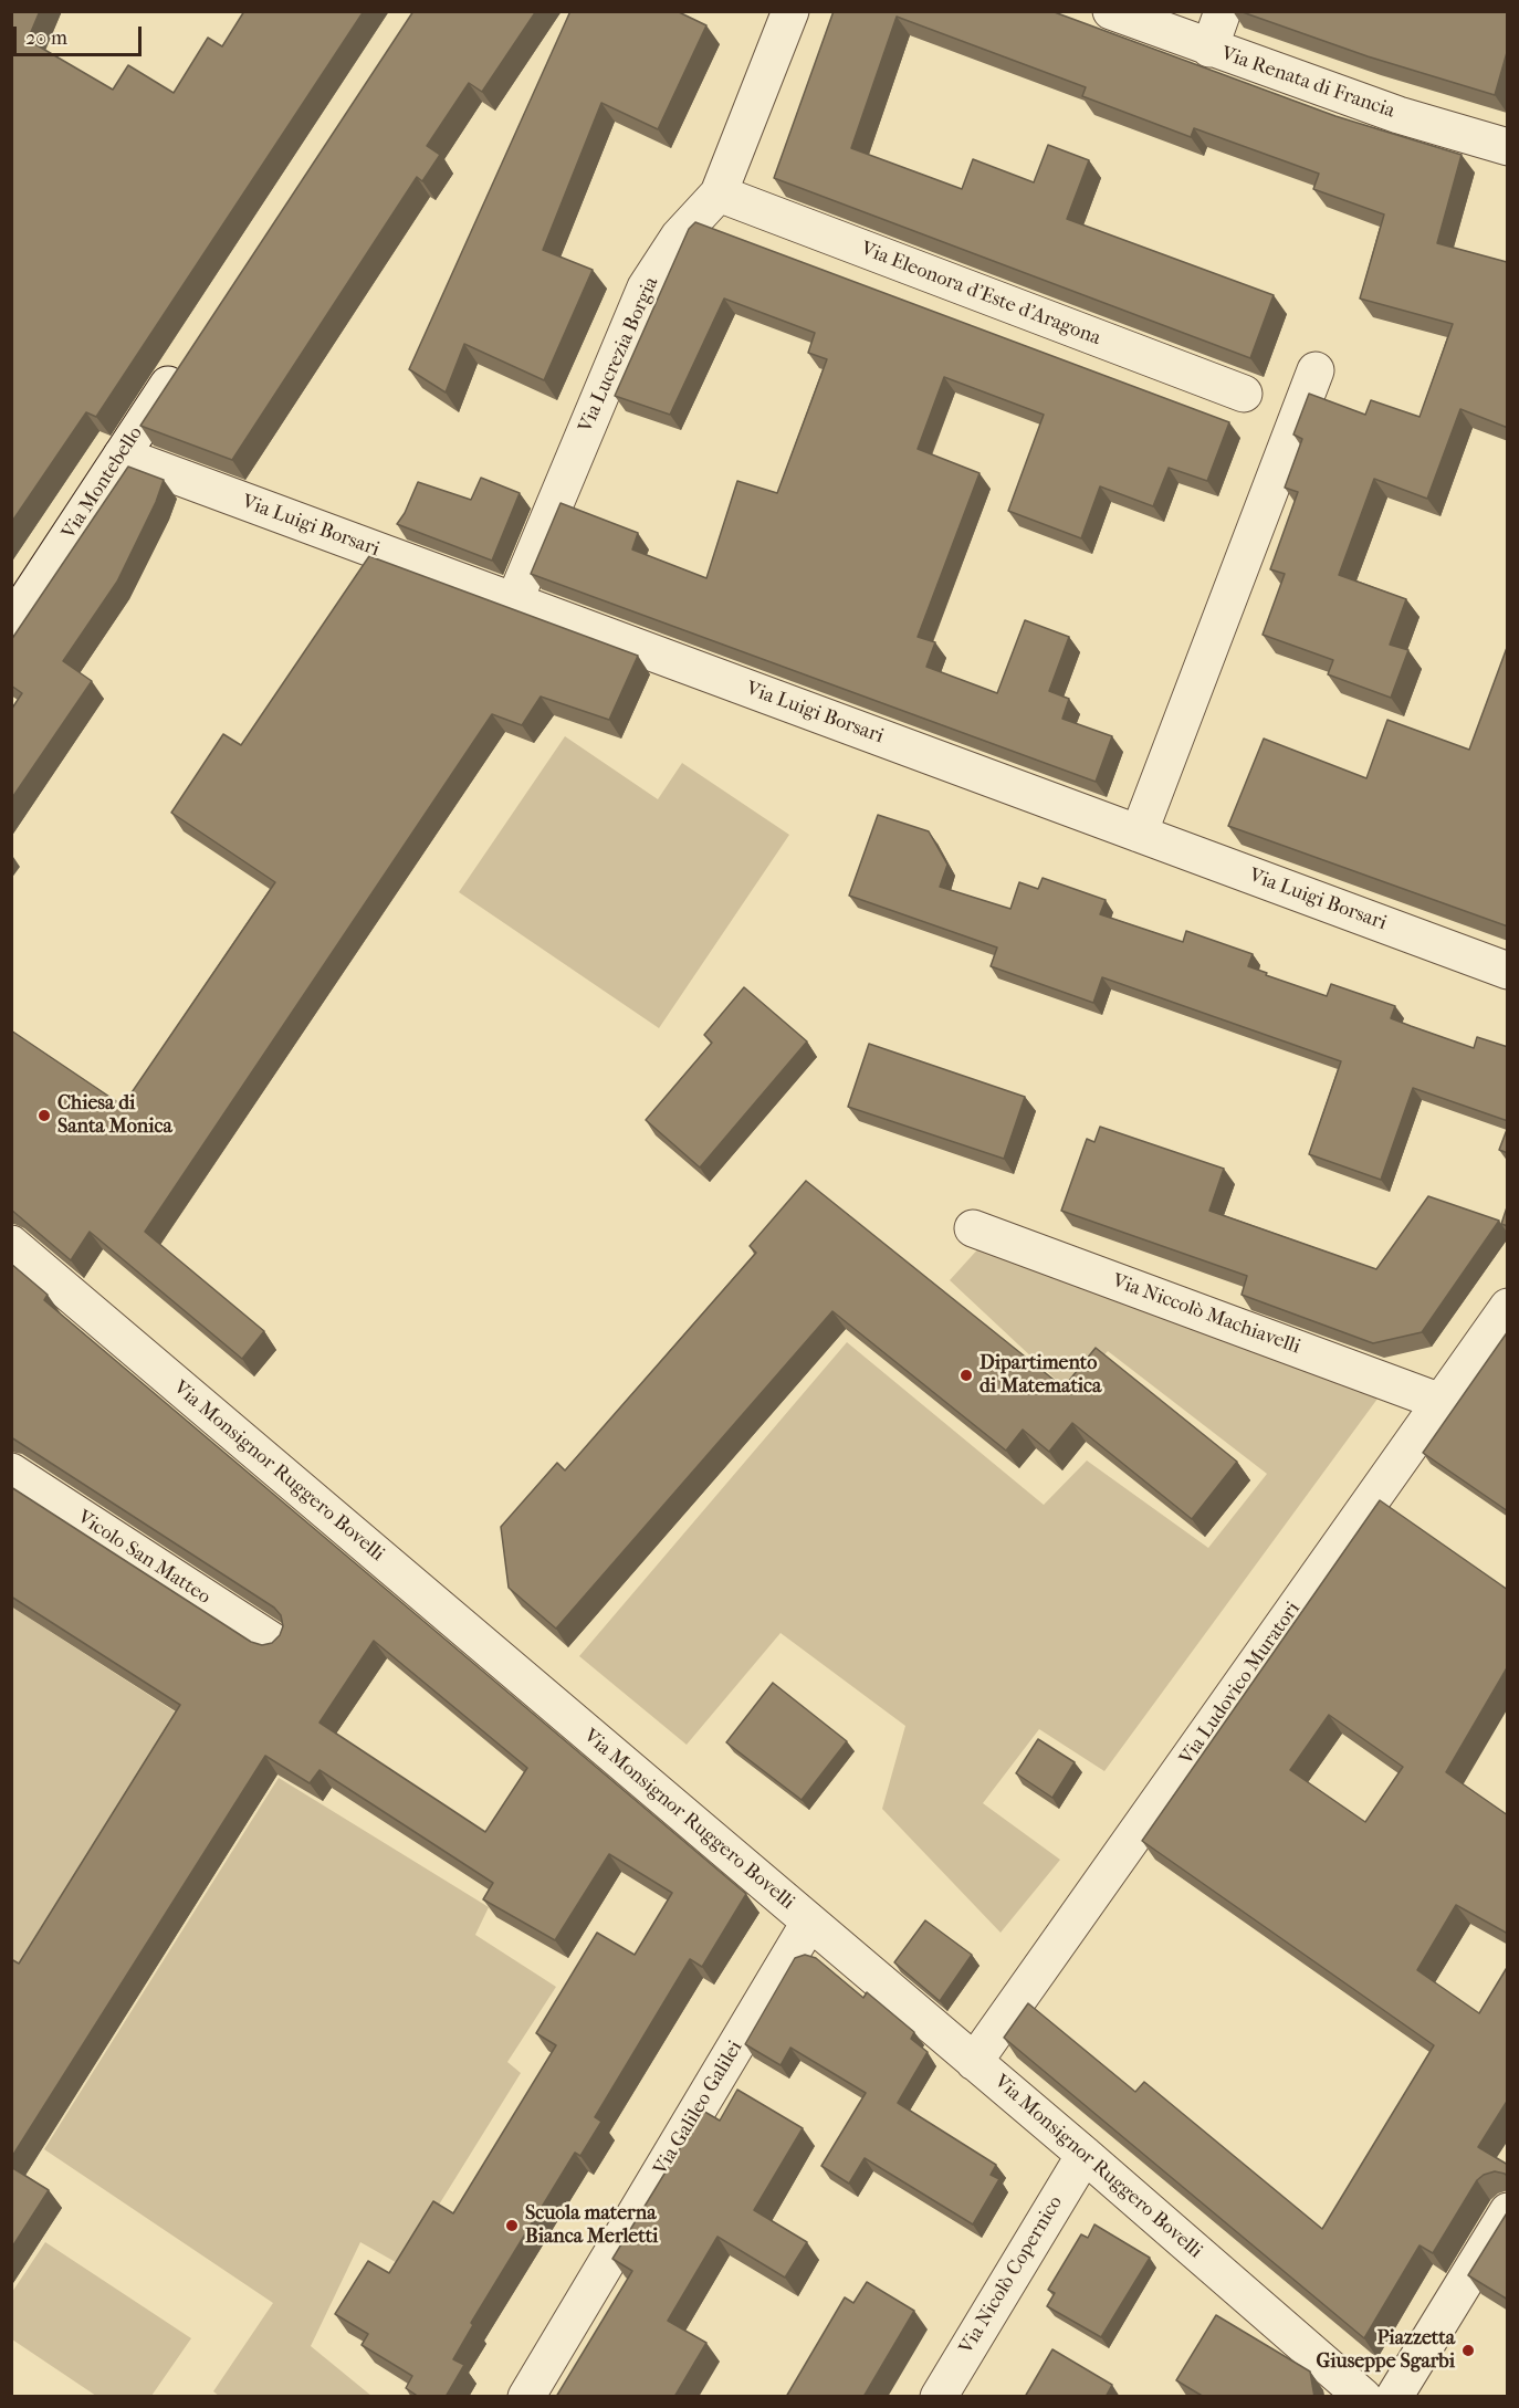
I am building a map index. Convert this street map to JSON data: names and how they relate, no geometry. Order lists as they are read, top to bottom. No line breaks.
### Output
{"streets":{"street":["Via Renata di Francia","Via Eleonora d'Este d'Aragona","Via Lucrezia Borgia","Via Montebello","Via Luigi Borsari","Via Niccolò Machiavelli","Via Monsignor Ruggero Bovelli","Vicolo San Matteo","Via Ludovico Muratori","Via Galileo Galilei","Via Nicolò Copernico"]},"crossings":[["Via Eleonora d'Este d'Aragona","Via Lucrezia Borgia"],["Via Lucrezia Borgia","Via Luigi Borsari"],["Via Montebello","Via Luigi Borsari"],["Via Niccolò Machiavelli","Via Ludovico Muratori"],["Via Monsignor Ruggero Bovelli","Via Ludovico Muratori"],["Via Monsignor Ruggero Bovelli","Via Galileo Galilei"],["Via Monsignor Ruggero Bovelli","Via Nicolò Copernico"]],"places":["Chiesa di Santa Monica","Dipartimento di Matematica","Scuola materna Bianca Merletti","Piazzetta Giuseppe Sgarbi"],"scale_bar":"20 m"}
